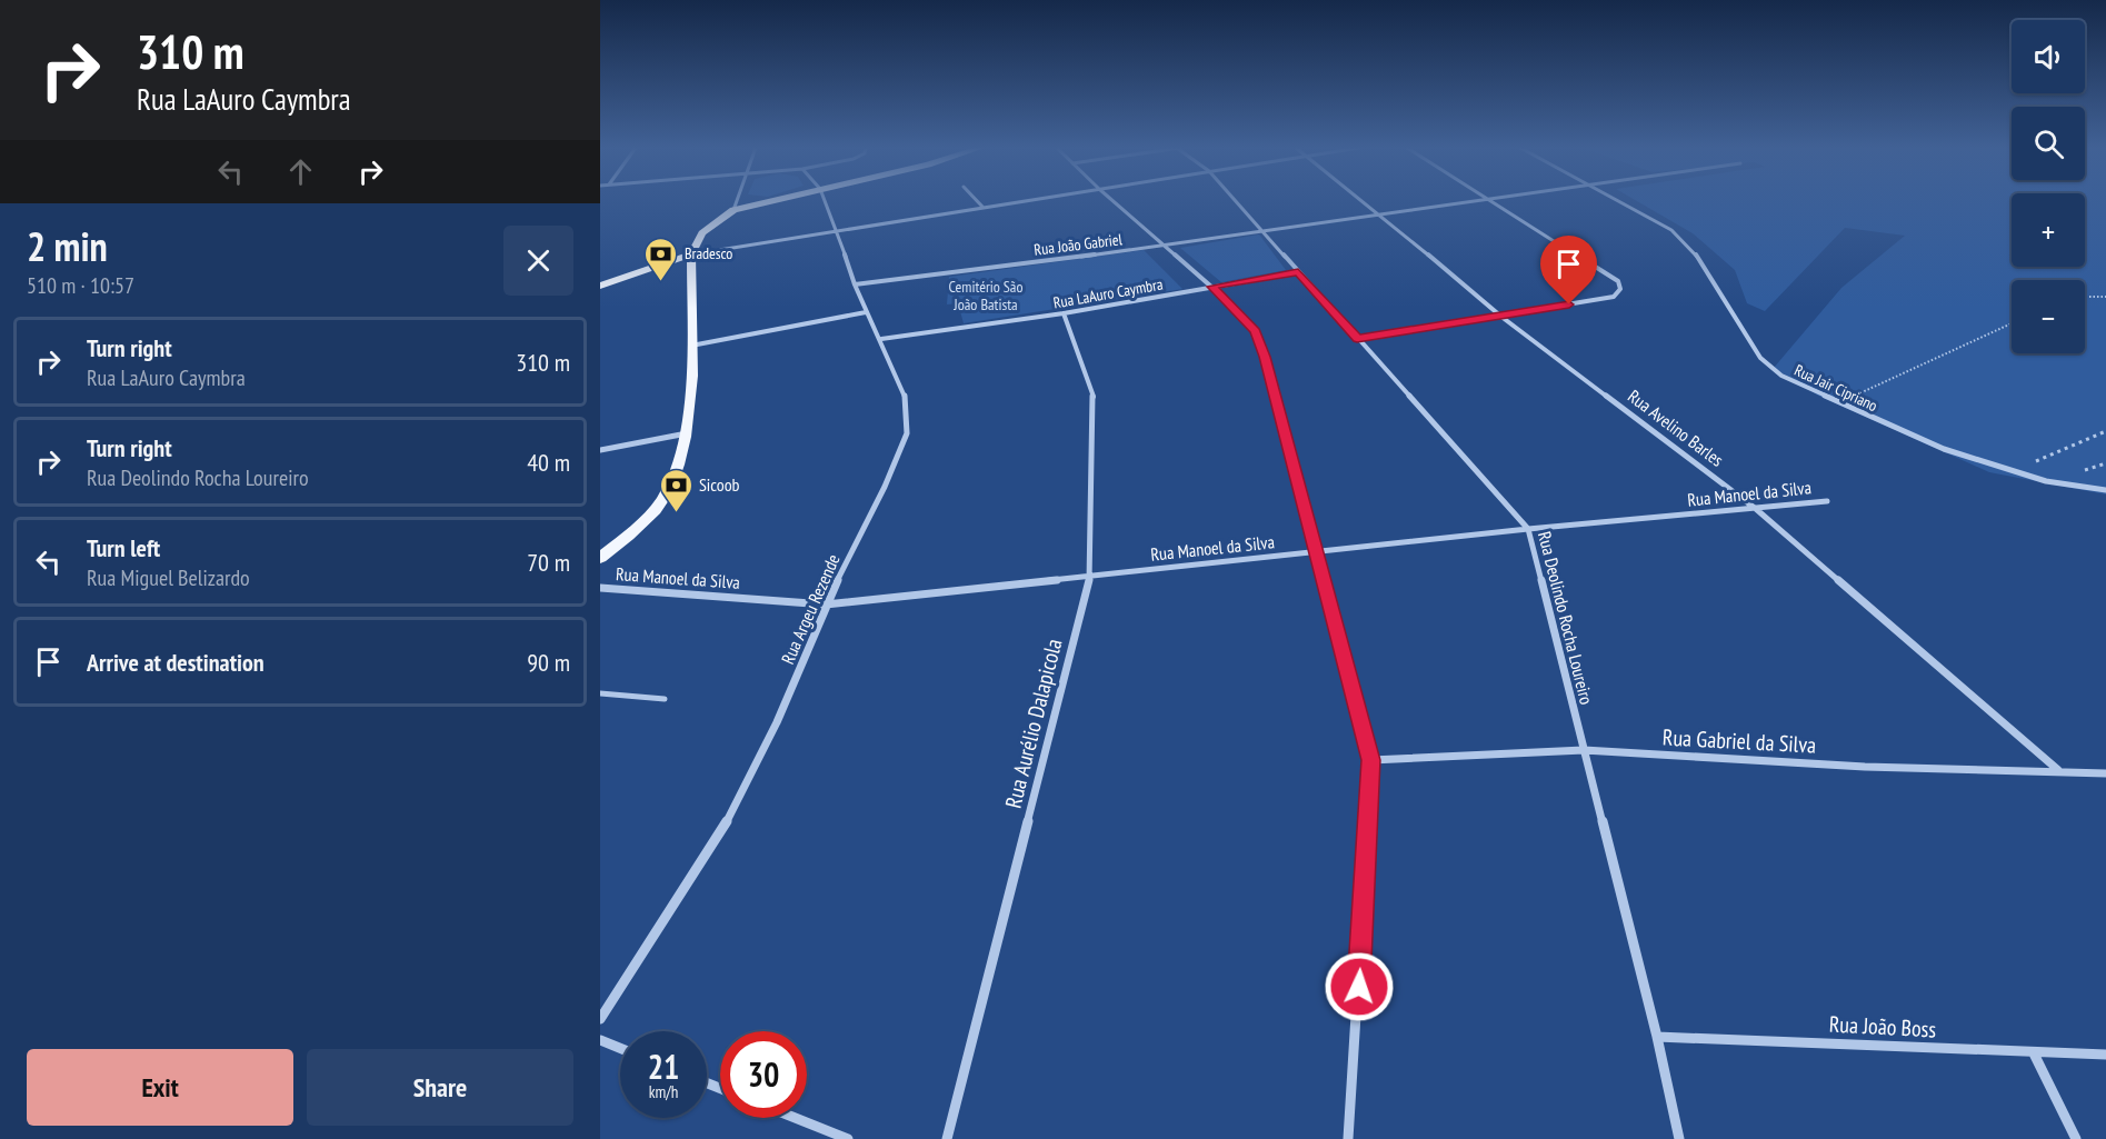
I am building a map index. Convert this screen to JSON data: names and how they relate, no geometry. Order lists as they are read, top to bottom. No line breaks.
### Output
{"streets":{"street":["Rua João Gabriel","Rua LaAuro Caymbra","Rua Jair Cipriano","Rua Avelino Barles","Rua Manoel da Silva","Rua Argeu Rezende","Rua Deolindo Rocha Loureiro","Rua Aurélio Dalapicola","Rua Gabriel da Silva","Rua João Boss"]},"crossings":[["Rua João Gabriel","Rua Avelino Barles"],["Rua João Gabriel","Rua Argeu Rezende"],["Rua João Gabriel","Rua Deolindo Rocha Loureiro"],["Rua LaAuro Caymbra","Rua Argeu Rezende"],["Rua LaAuro Caymbra","Rua Deolindo Rocha Loureiro"],["Rua LaAuro Caymbra","Rua Aurélio Dalapicola"],["Rua Avelino Barles","Rua Manoel da Silva"],["Rua Avelino Barles","Rua Gabriel da Silva"],["Rua Manoel da Silva","Rua Argeu Rezende"],["Rua Manoel da Silva","Rua Deolindo Rocha Loureiro"],["Rua Manoel da Silva","Rua Aurélio Dalapicola"],["Rua Deolindo Rocha Loureiro","Rua Gabriel da Silva"],["Rua Deolindo Rocha Loureiro","Rua João Boss"]],"parks":["Cemitério São João Batista"],"places":{"bank":["Bradesco","Sicoob"]},"page":{"turn":["310 m","Rua LaAuro Caymbra"],"map_buttons":["+","−"],"heading":["2 min","510 m · 10:57"],"list":[{"name":"Turn right","note":"Rua LaAuro Caymbra","value":"310 m"},{"name":"Turn right","note":"Rua Deolindo Rocha Loureiro","value":"40 m"},{"name":"Turn left","note":"Rua Miguel Belizardo","value":"70 m"},{"name":"Arrive at destination","value":"90 m"}],"speed":"21 km/h","limit":"30","buttons":["Exit","Share"]}}
